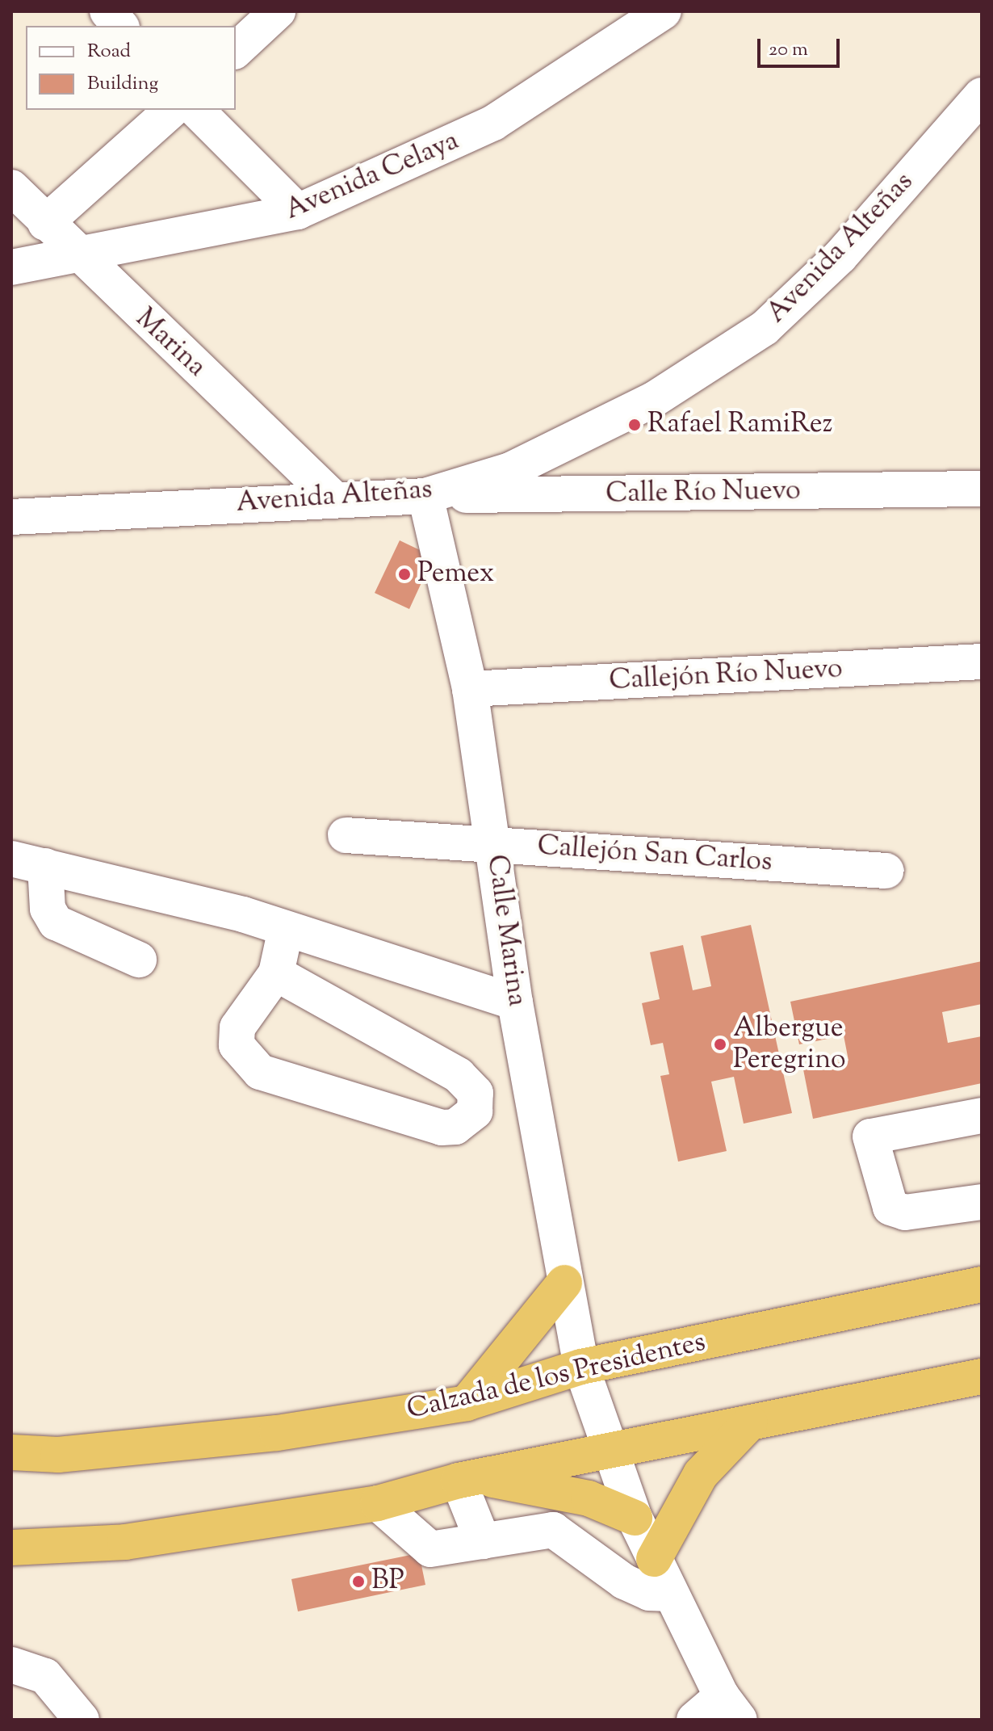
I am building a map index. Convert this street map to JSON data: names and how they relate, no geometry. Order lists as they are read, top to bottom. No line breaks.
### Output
{"streets":{"highway":["Calzada de los Presidentes"],"street":["Avenida Celaya","Avenida Alteñas","Marina","Calle Río Nuevo","Callejón Río Nuevo","Callejón San Carlos","Calle Marina"]},"crossings":[["Avenida Celaya","Marina"],["Avenida Alteñas","Marina"],["Avenida Alteñas","Calle Río Nuevo"],["Avenida Alteñas","Calle Marina"],["Calle Río Nuevo","Calle Marina"],["Callejón Río Nuevo","Calle Marina"],["Callejón San Carlos","Calle Marina"],["Calle Marina","Calzada de los Presidentes"]],"places":["Rafael RamiRez","Pemex","Albergue Peregrino","BP"],"legend":["Road","Building"],"scale_bar":"20 m"}
